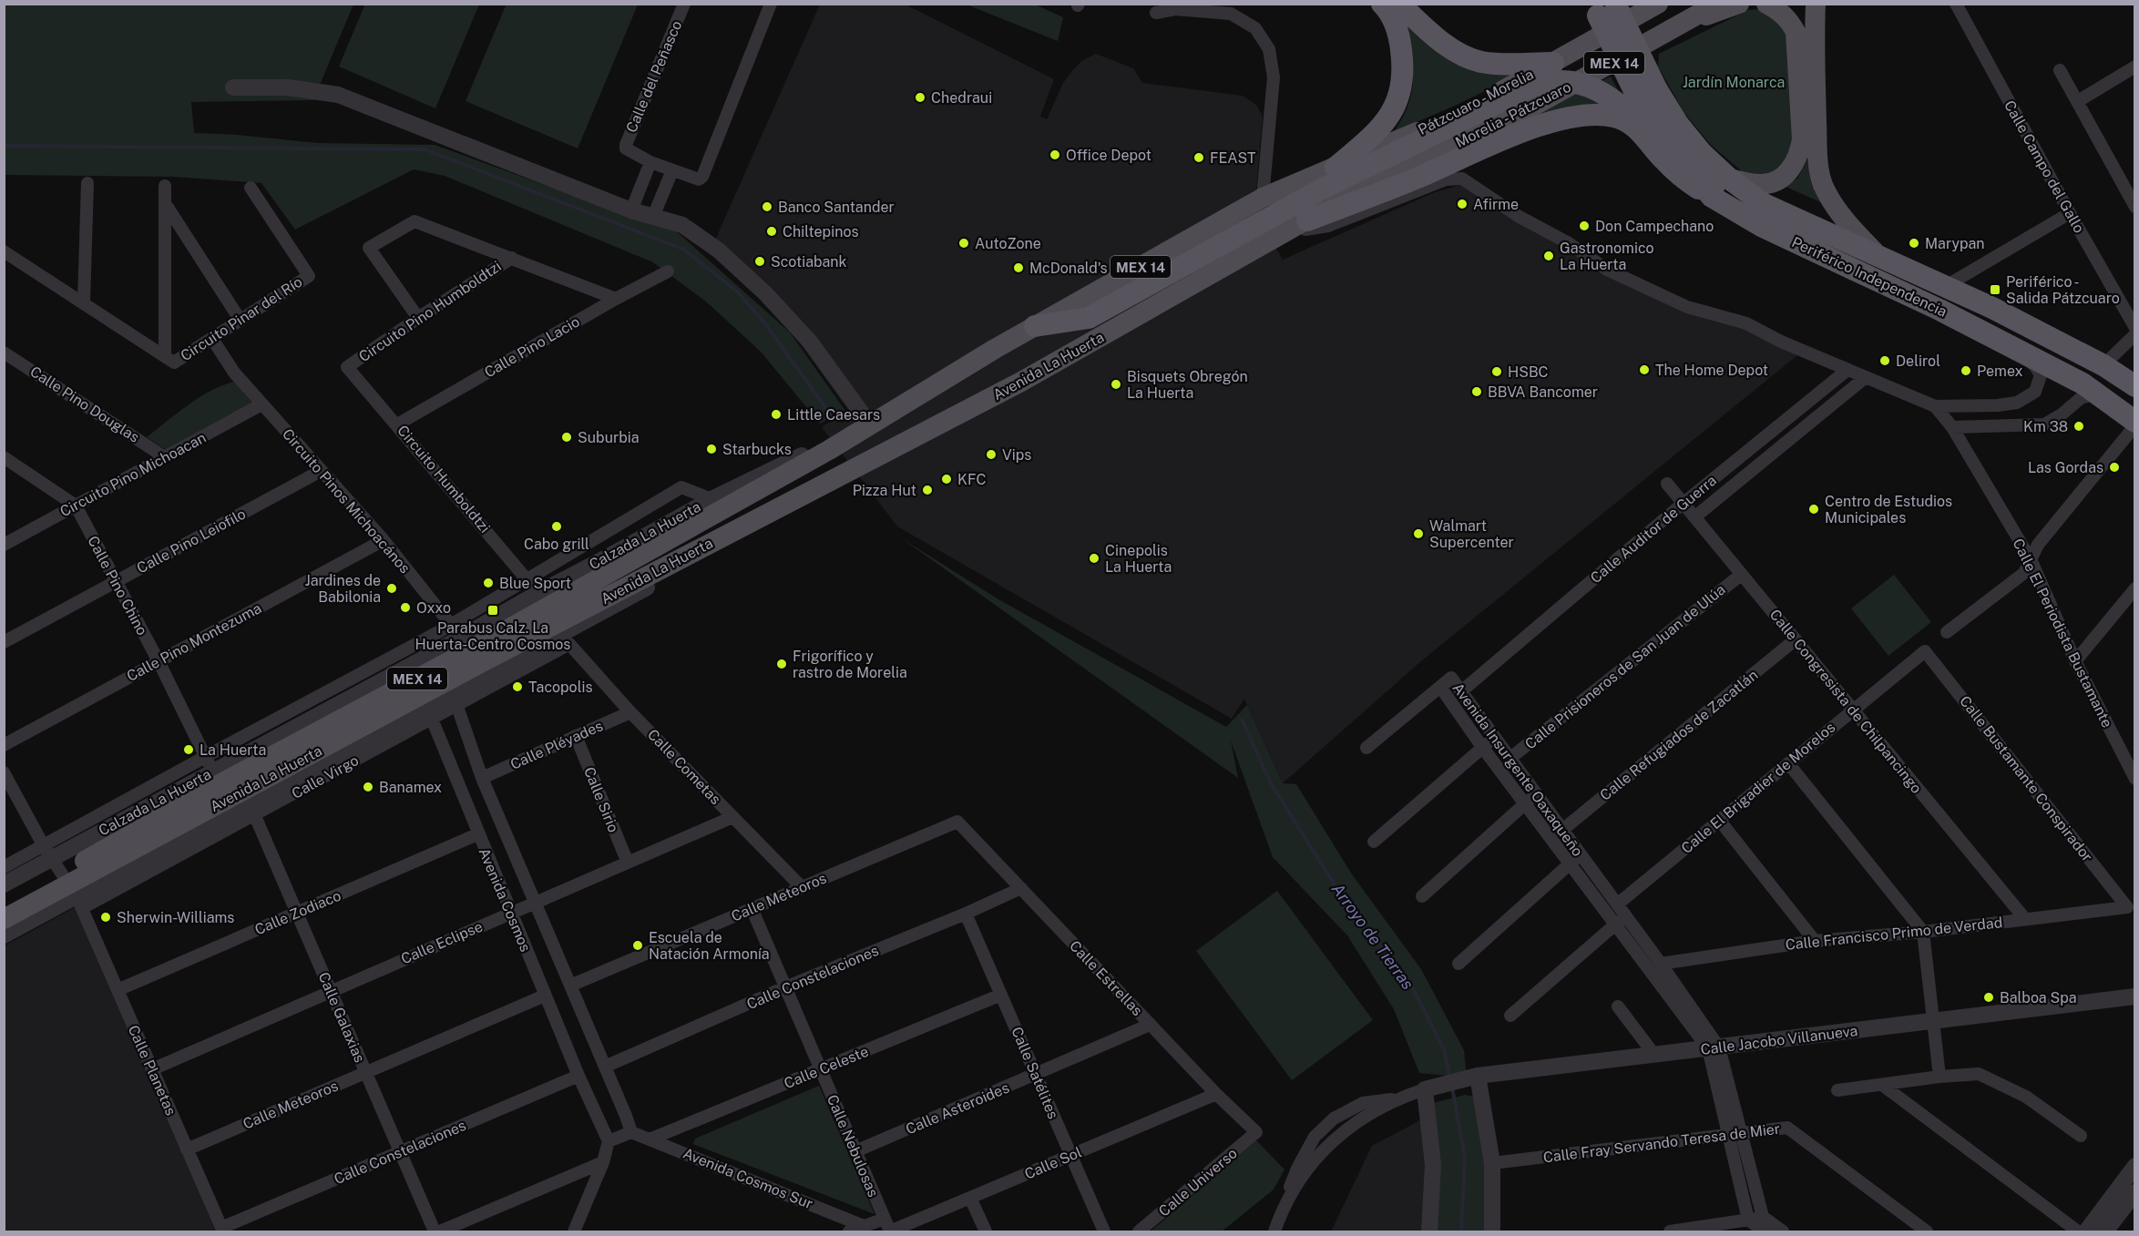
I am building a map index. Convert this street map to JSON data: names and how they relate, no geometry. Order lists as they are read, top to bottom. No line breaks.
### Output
{"streets":{"highway":["Periférico Independencia"],"main road":["MEX 14","Pátzcuaro - Morelia","Morelia - Pátzcuaro","Avenida La Huerta"],"street":["Calle del Peñasco","Calle Campo del Gallo","Circuito Pino Humboldtzi","Circuito Pinar del Río","Calle Pino Lacio","Calle Pino Douglas","Circuito Pino Michoacan","Circuito Humboldtzi","Circuito Pinos Michoacános","Calle Auditor de Guerra","Calzada La Huerta","Calle Pino Leiofilo","Calle Pino Chino","Calle El Periodista Bustamante","Calle Pino Montezuma","Calle Prisioneros de San Juan de Ulúa","Calle Congresista de Chilpancingo","Calle Refugiados de Zacatlán","Calle Pléyades","Calle Cometas","Avenida Insurgente Oaxaqueño","Calle Virgo","Calle Bustamante Conspirador","Calle El Brigadier de Morelos","Calle Sirio","Calle Meteoros","Avenida Cosmos","Calle Zodiaco","Calle Francisco Primo de Verdad","Calle Eclipse","Calle Constelaciones","Calle Estrellas","Calle Galaxias","Calle Jacobo Villanueva","Calle Celeste","Calle Planetas","Calle Satélites","Calle Asteroides","Calle Fray Servando Teresa de Mier","Calle Nebulosas","Calle Sol","Avenida Cosmos Sur","Calle Universo"]},"crossings":[["Pátzcuaro - Morelia","Avenida La Huerta"],["Morelia - Pátzcuaro","Avenida La Huerta"],["Circuito Pino Humboldtzi","Calle Pino Lacio"],["Circuito Pino Humboldtzi","Circuito Humboldtzi"],["Circuito Pinar del Río","Circuito Pinos Michoacános"],["Calle Pino Lacio","Circuito Humboldtzi"],["Avenida La Huerta","Circuito Pinos Michoacános"],["Avenida La Huerta","Calzada La Huerta"],["Avenida La Huerta","Calle Pino Chino"],["Avenida La Huerta","Calle Virgo"],["Avenida La Huerta","Avenida Cosmos"],["Avenida La Huerta","Calle Galaxias"],["Avenida La Huerta","Calle Planetas"],["Calle Pino Douglas","Circuito Pino Michoacan"],["Circuito Pino Michoacan","Circuito Pinos Michoacános"],["Circuito Pino Michoacan","Calle Pino Chino"],["Circuito Humboldtzi","Calzada La Huerta"],["Circuito Pinos Michoacános","Calzada La Huerta"],["Circuito Pinos Michoacános","Calle Pino Leiofilo"],["Circuito Pinos Michoacános","Calle Pino Montezuma"],["Calle Auditor de Guerra","Calle Congresista de Chilpancingo"],["Calle Auditor de Guerra","Avenida Insurgente Oaxaqueño"],["Calzada La Huerta","Calle Pino Chino"],["Calzada La Huerta","Calle Virgo"],["Calzada La Huerta","Calle Planetas"],["Calle Pino Leiofilo","Calle Pino Chino"],["Calle Pino Chino","Calle Pino Montezuma"],["Calle Prisioneros de San Juan de Ulúa","Calle Congresista de Chilpancingo"],["Calle Prisioneros de San Juan de Ulúa","Avenida Insurgente Oaxaqueño"],["Calle Congresista de Chilpancingo","Calle Refugiados de Zacatlán"],["Calle Congresista de Chilpancingo","Calle El Brigadier de Morelos"],["Calle Congresista de Chilpancingo","Calle Francisco Primo de Verdad"],["Calle Refugiados de Zacatlán","Avenida Insurgente Oaxaqueño"],["Calle Pléyades","Calle Cometas"],["Calle Pléyades","Calle Sirio"],["Calle Pléyades","Avenida Cosmos"],["Calle Cometas","Calle Virgo"],["Calle Cometas","Calle Meteoros"],["Calle Cometas","Calle Eclipse"],["Avenida Insurgente Oaxaqueño","Calle El Brigadier de Morelos"],["Avenida Insurgente Oaxaqueño","Calle Francisco Primo de Verdad"],["Avenida Insurgente Oaxaqueño","Calle Jacobo Villanueva"],["Avenida Insurgente Oaxaqueño","Calle Fray Servando Teresa de Mier"],["Calle Virgo","Avenida Cosmos"],["Calle Virgo","Calle Galaxias"],["Calle Virgo","Calle Planetas"],["Calle Bustamante Conspirador","Calle El Brigadier de Morelos"],["Calle Bustamante Conspirador","Calle Francisco Primo de Verdad"],["Calle Sirio","Calle Eclipse"],["Calle Meteoros","Avenida Cosmos"],["Calle Meteoros","Calle Estrellas"],["Calle Meteoros","Calle Galaxias"],["Calle Meteoros","Calle Planetas"],["Calle Meteoros","Calle Nebulosas"],["Avenida Cosmos","Calle Zodiaco"],["Avenida Cosmos","Calle Eclipse"],["Avenida Cosmos","Calle Constelaciones"],["Avenida Cosmos","Avenida Cosmos Sur"],["Calle Zodiaco","Calle Galaxias"],["Calle Zodiaco","Calle Planetas"],["Calle Eclipse","Calle Galaxias"],["Calle Eclipse","Calle Planetas"],["Calle Constelaciones","Calle Estrellas"],["Calle Constelaciones","Calle Galaxias"],["Calle Constelaciones","Calle Planetas"],["Calle Constelaciones","Calle Satélites"],["Calle Constelaciones","Calle Nebulosas"],["Calle Estrellas","Calle Asteroides"],["Calle Estrellas","Calle Sol"],["Calle Estrellas","Calle Universo"],["Calle Celeste","Calle Satélites"],["Calle Celeste","Calle Nebulosas"],["Calle Celeste","Avenida Cosmos Sur"],["Calle Satélites","Calle Asteroides"],["Calle Satélites","Calle Sol"],["Calle Asteroides","Calle Nebulosas"],["Calle Nebulosas","Calle Sol"]],"water":["Arroyo de Tierras"],"parks":["Jardín Monarca"],"places":{"other":["Chedraui","Office Depot","FEAST","Afirme","Banco Santander","Don Campechano","Chiltepinos","AutoZone","Marypan","Gastronomico La Huerta","Scotiabank","McDonald's","Delirol","The Home Depot","Pemex","HSBC","Bisquets Obregón La Huerta","BBVA Bancomer","Little Caesars","Km 38","Suburbia","Starbucks","Vips","Las Gordas","KFC","Pizza Hut","Centro de Estudios Municipales","Cabo grill","Walmart Supercenter","Cinepolis La Huerta","Blue Sport","Jardines de Babilonia","Oxxo","Frigorífico y rastro de Morelia","Tacopolis","La Huerta","Banamex","Sherwin-Williams","Escuela de Natación Armonía","Balboa Spa"],"transit":["Periférico - Salida Pátzcuaro","Parabus Calz. La Huerta-Centro Cosmos"]}}
